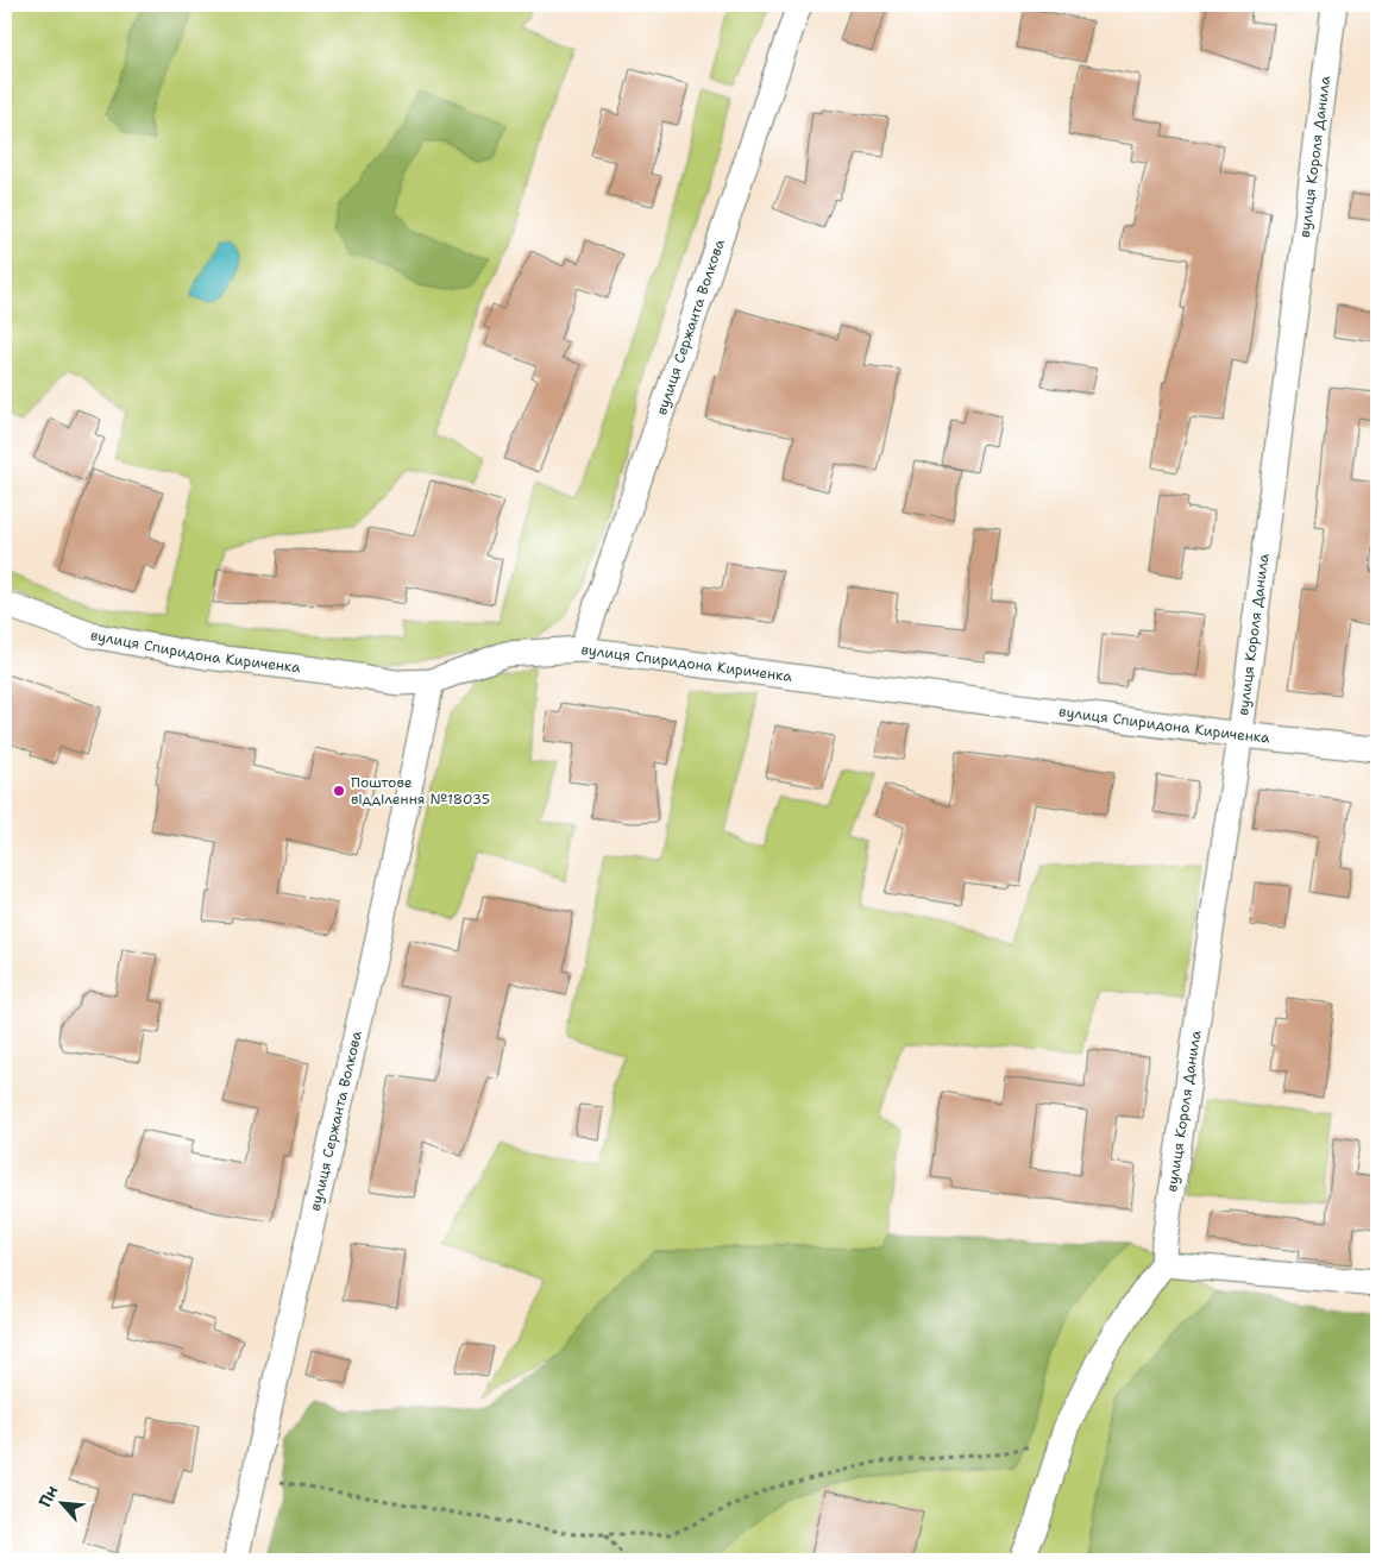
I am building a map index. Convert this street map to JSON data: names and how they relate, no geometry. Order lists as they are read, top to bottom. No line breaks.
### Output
{"streets":{"street":["вулиця Короля Данила","вулиця Сержанта Волкова","вулиця Спиридона Кириченка"]},"crossings":[["вулиця Короля Данила","вулиця Спиридона Кириченка"],["вулиця Сержанта Волкова","вулиця Спиридона Кириченка"]],"places":["Поштове відділення №18035"],"north":"top left"}
